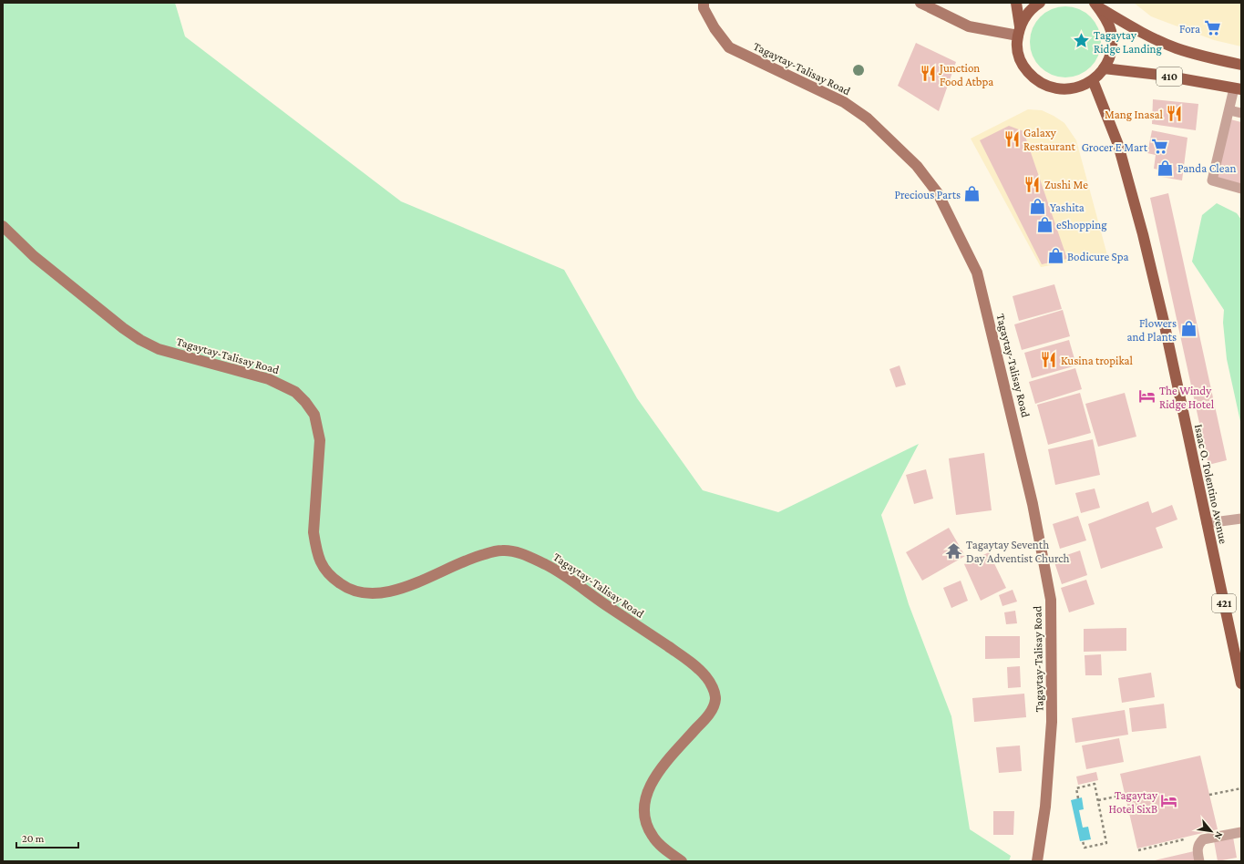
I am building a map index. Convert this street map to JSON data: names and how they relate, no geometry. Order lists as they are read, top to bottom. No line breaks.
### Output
{"streets":{"main road":["Tagaytay-Talisay Road","410","Isaac O. Tolentino Avenue","421"]},"crossings":[["410","Isaac O. Tolentino Avenue"]],"places":{"supermarket":["Fora","Grocer E Mart"],"place":["Tagaytay Ridge Landing"],"restaurant":["Junction Food Atbpa","Mang Inasal","Galaxy Restaurant","Zushi Me","Kusina tropikal"],"shop":["Panda Clean","Precious Parts","Yashita","eShopping","Bodicure Spa","Flowers and Plants"],"hotel":["The Windy Ridge Hotel","Tagaytay Hotel SixB"],"temple":["Tagaytay Seventh Day Adventist Church"]},"scale_bar":"20 m","north":"bottom right"}
